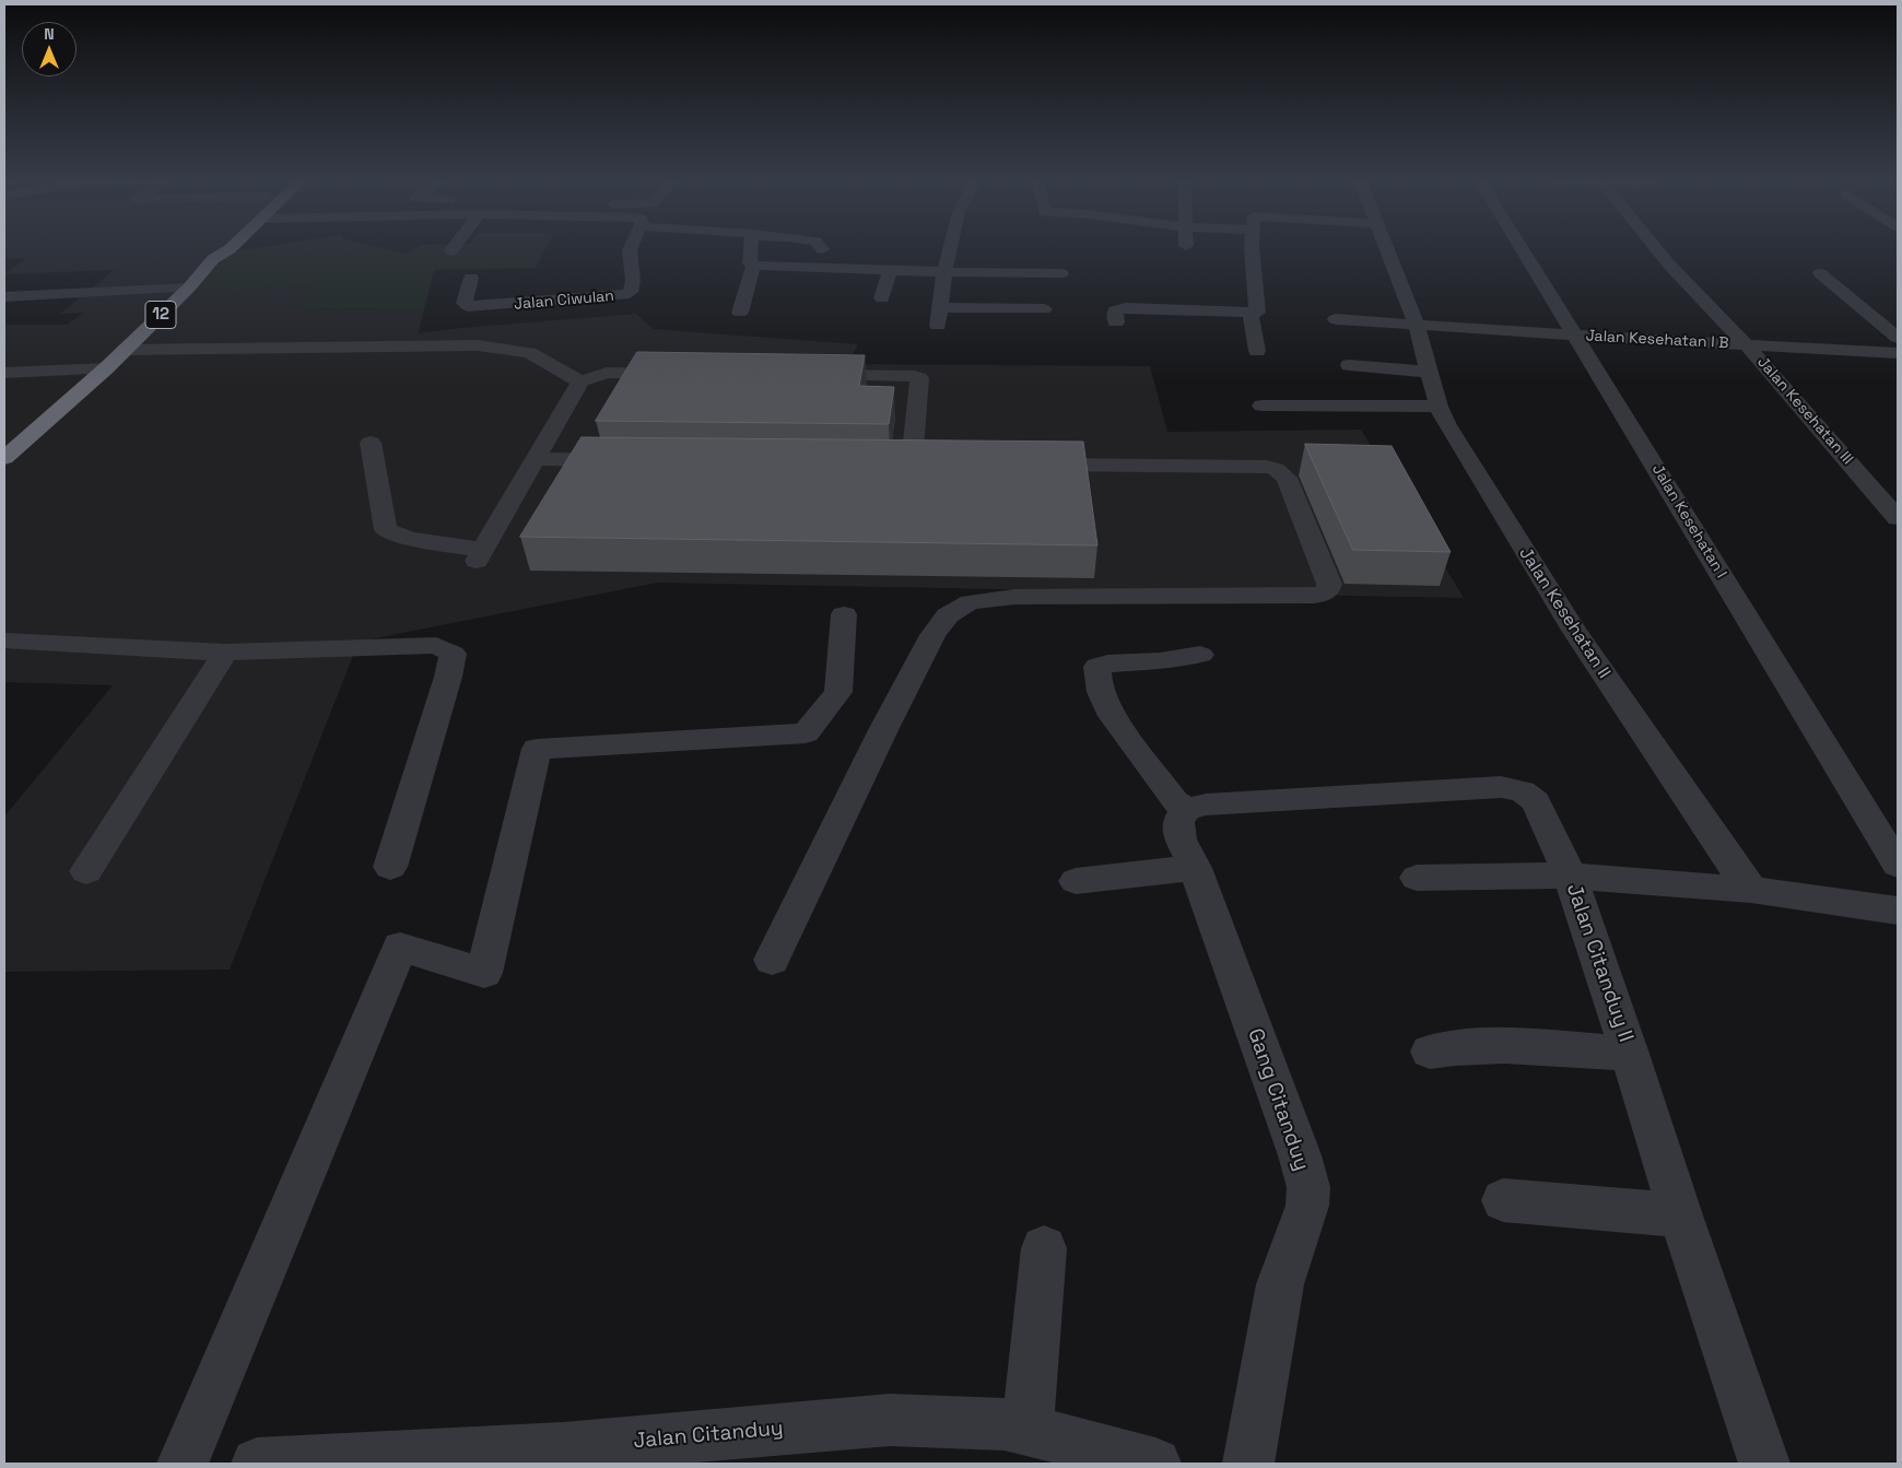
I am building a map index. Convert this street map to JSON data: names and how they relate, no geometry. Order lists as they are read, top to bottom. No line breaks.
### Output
{"streets":{"highway":["12"],"street":["Jalan Ciwulan","Jalan Kesehatan I B","Jalan Kesehatan III","Jalan Kesehatan I","Jalan Kesehatan II","Jalan Citanduy II","Gang Citanduy","Jalan Citanduy"]},"crossings":[["Jalan Kesehatan I B","Jalan Kesehatan III"],["Jalan Kesehatan I B","Jalan Kesehatan I"],["Jalan Kesehatan I B","Jalan Kesehatan II"],["Jalan Citanduy II","Gang Citanduy"]],"north":"top"}
